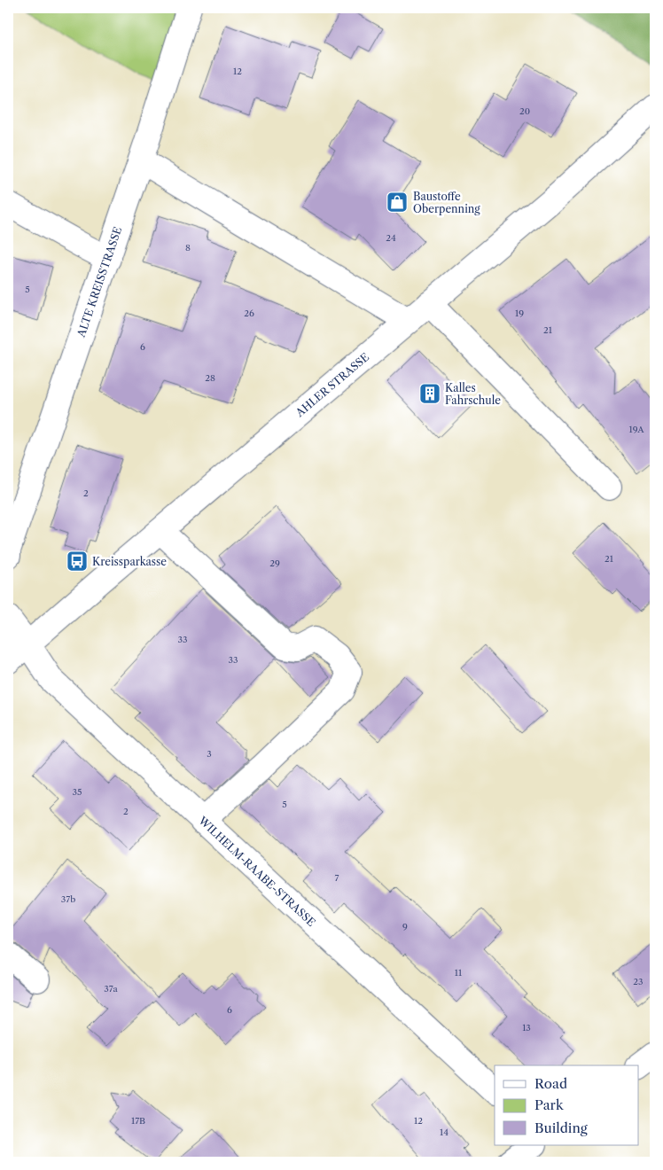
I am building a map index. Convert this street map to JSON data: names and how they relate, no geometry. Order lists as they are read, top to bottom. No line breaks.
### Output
{"streets":{"street":["ALTE KREISSTRASSE","AHLER STRASSE","WILHELM-RAABE-STRASSE"]},"crossings":[["AHLER STRASSE","WILHELM-RAABE-STRASSE"]],"places":{"shop":["Baustoffe Oberpenning"],"building":["Kalles Fahrschule"],"bus stop":["Kreissparkasse"]},"house_numbers":["12","20","24","8","5","26","19","21","6","28","19A","2","21","29","33","33","3","35","5","2","7","37b","9","11","23","37a","6","13","17B","12","14"],"legend":["Road","Park","Building"]}
